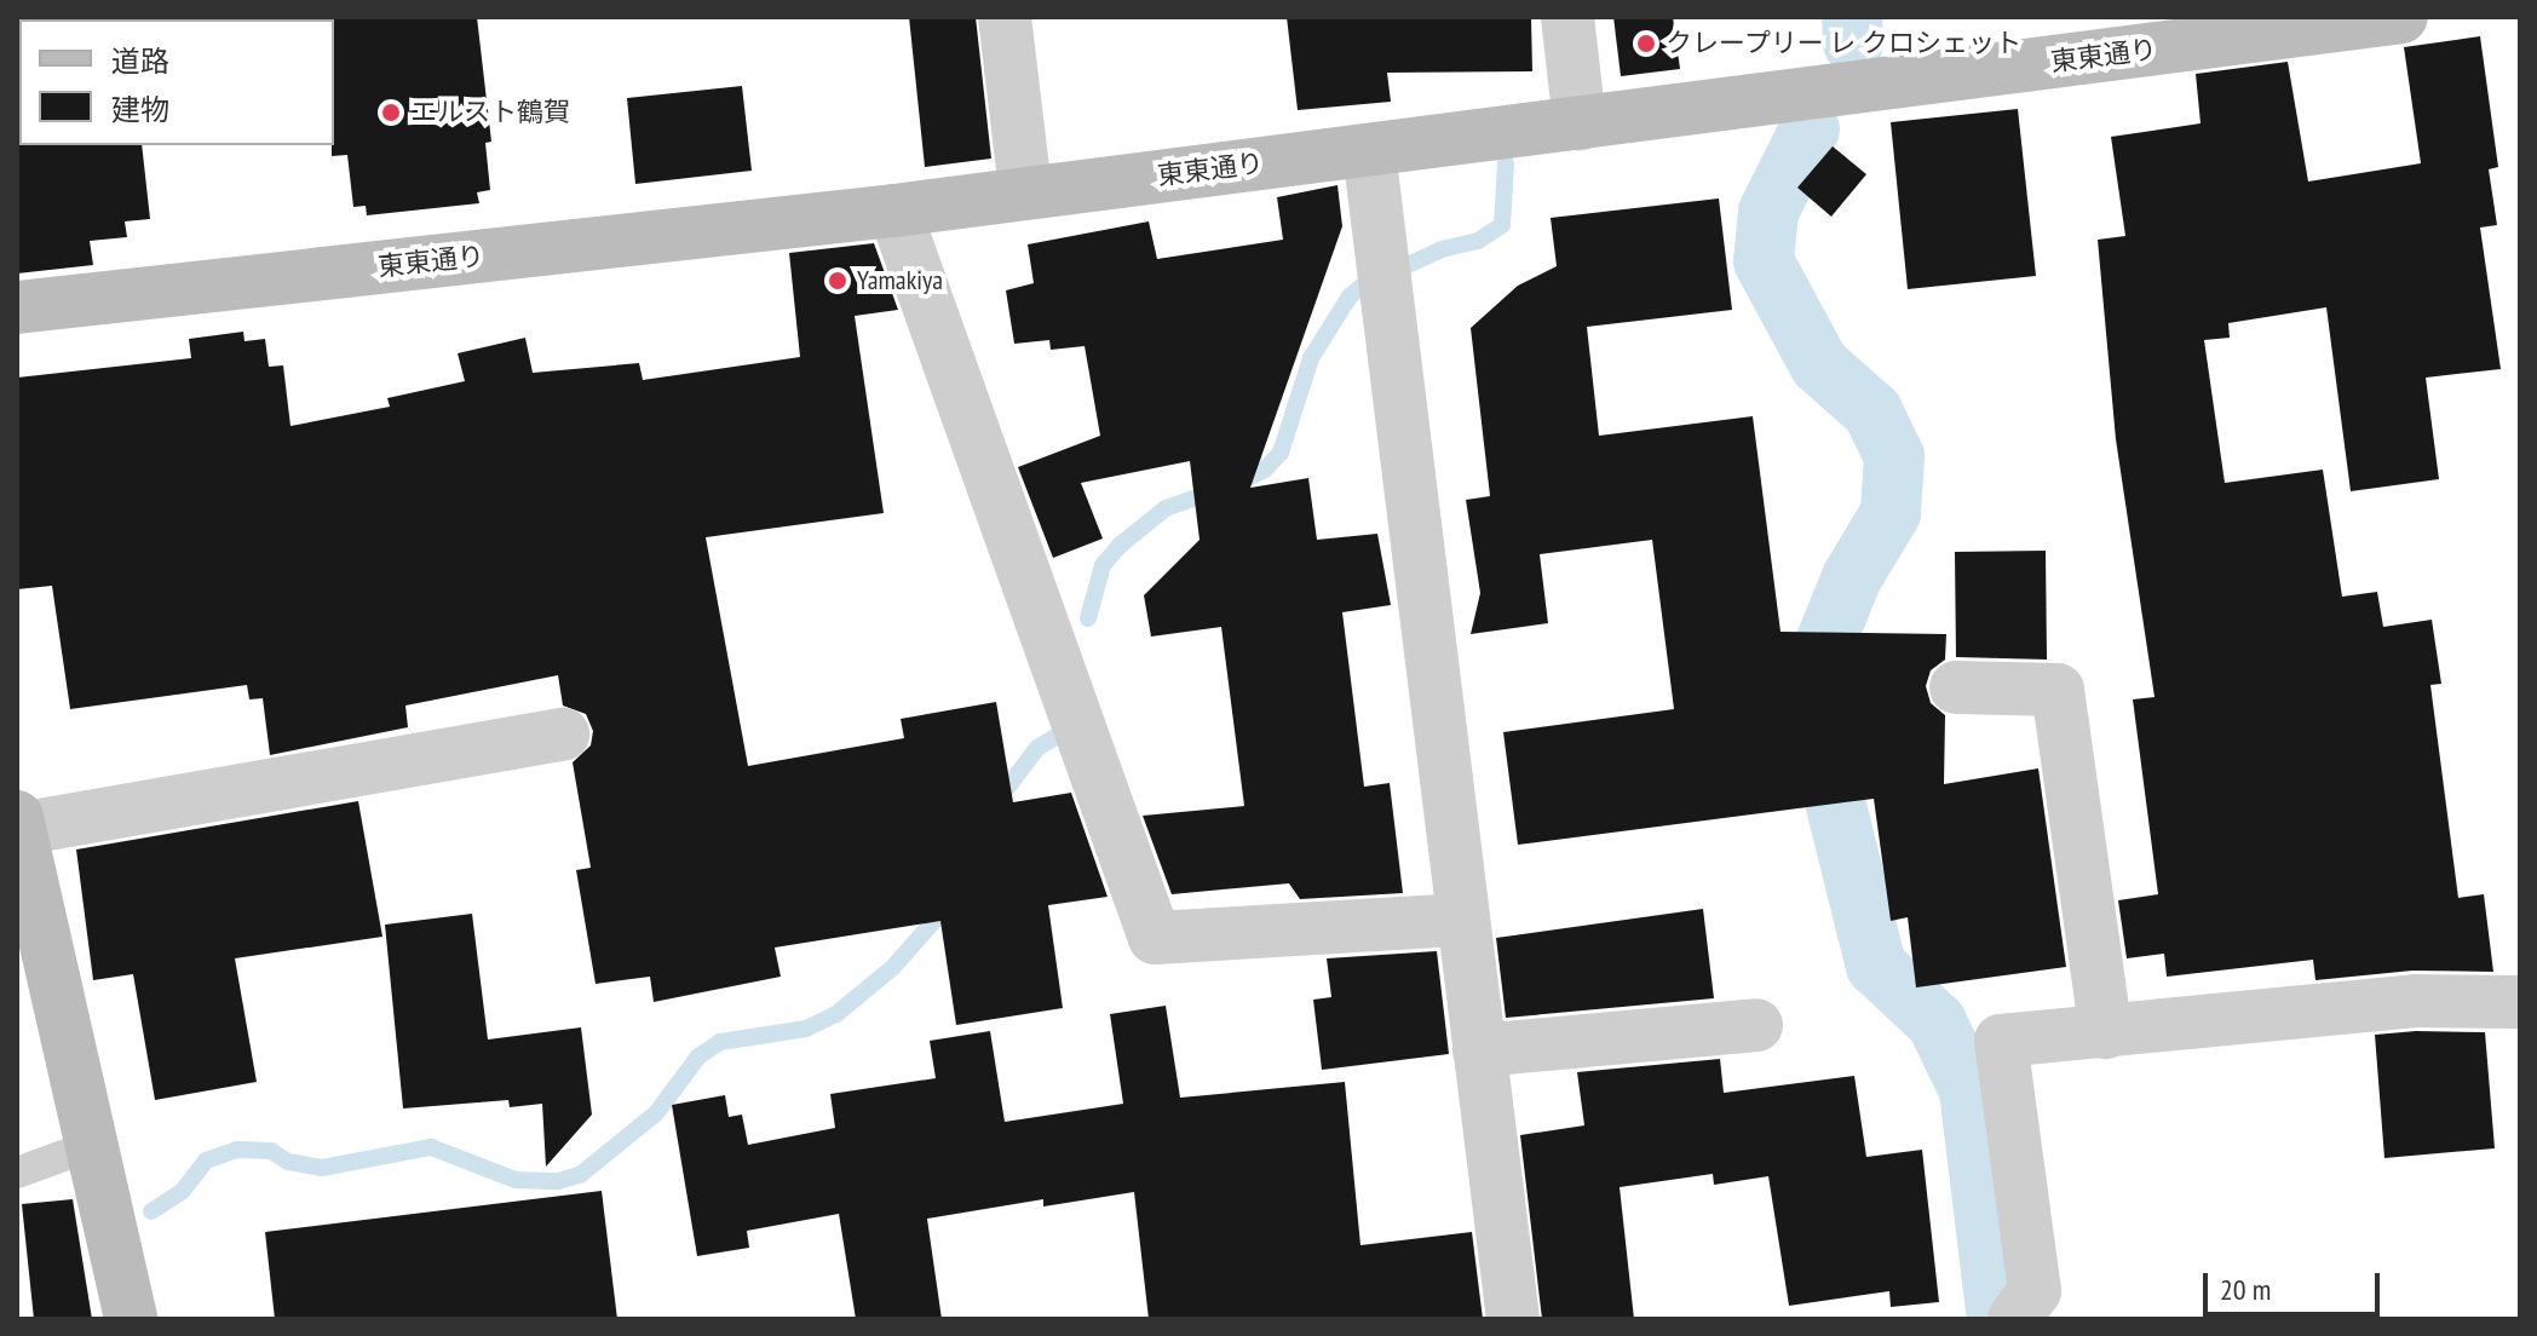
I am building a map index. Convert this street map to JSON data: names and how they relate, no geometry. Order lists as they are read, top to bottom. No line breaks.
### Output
{"streets":{"street":["東東通り"]},"places":["クレープリー レ クロシェット","エルスト鶴賀","Yamakiya"],"legend":["道路","建物"],"scale_bar":"20 m"}
